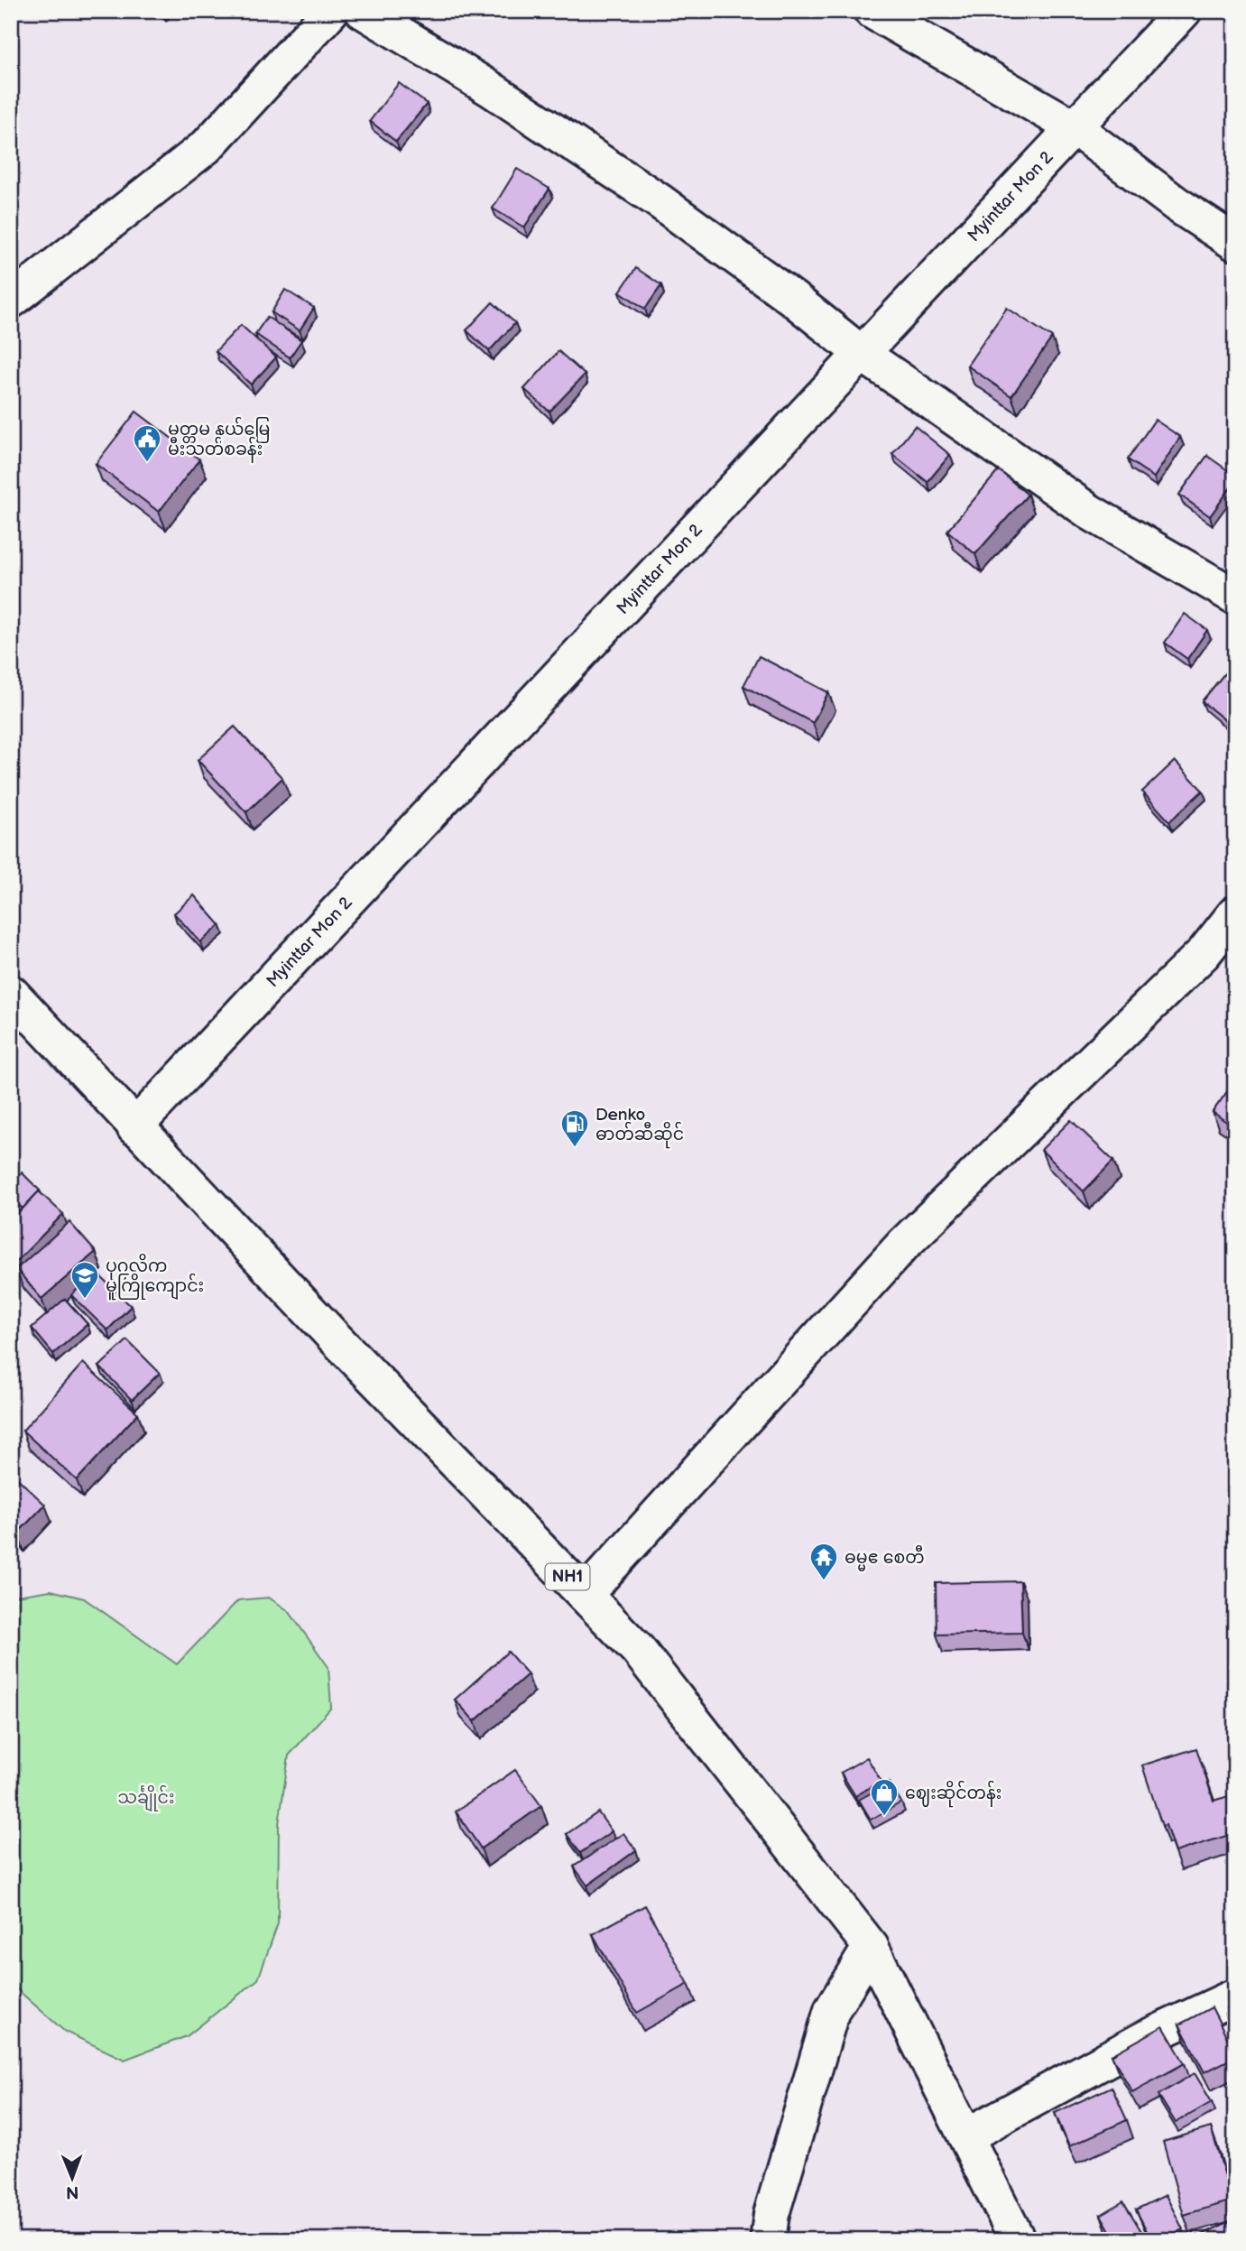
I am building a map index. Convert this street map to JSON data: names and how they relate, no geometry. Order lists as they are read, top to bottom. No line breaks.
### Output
{"streets":{"main road":["Myinttar Mon 2","NH1"]},"crossings":[["Myinttar Mon 2","NH1"]],"parks":["သင်္ချိုင်း"],"places":{"public building":["မုတ္တမ နယ်မြေ မီးသတ်စခန်း"],"fuel station":["Denko ဓာတ်ဆီဆိုင်"],"school or university":["ပုဂ္ဂလိက မူကြိုကျောင်း"],"temple":["ဓမ္မဧ စေတီ"],"shop":["ဈေးဆိုင်တန်း"]},"north":"bottom"}
